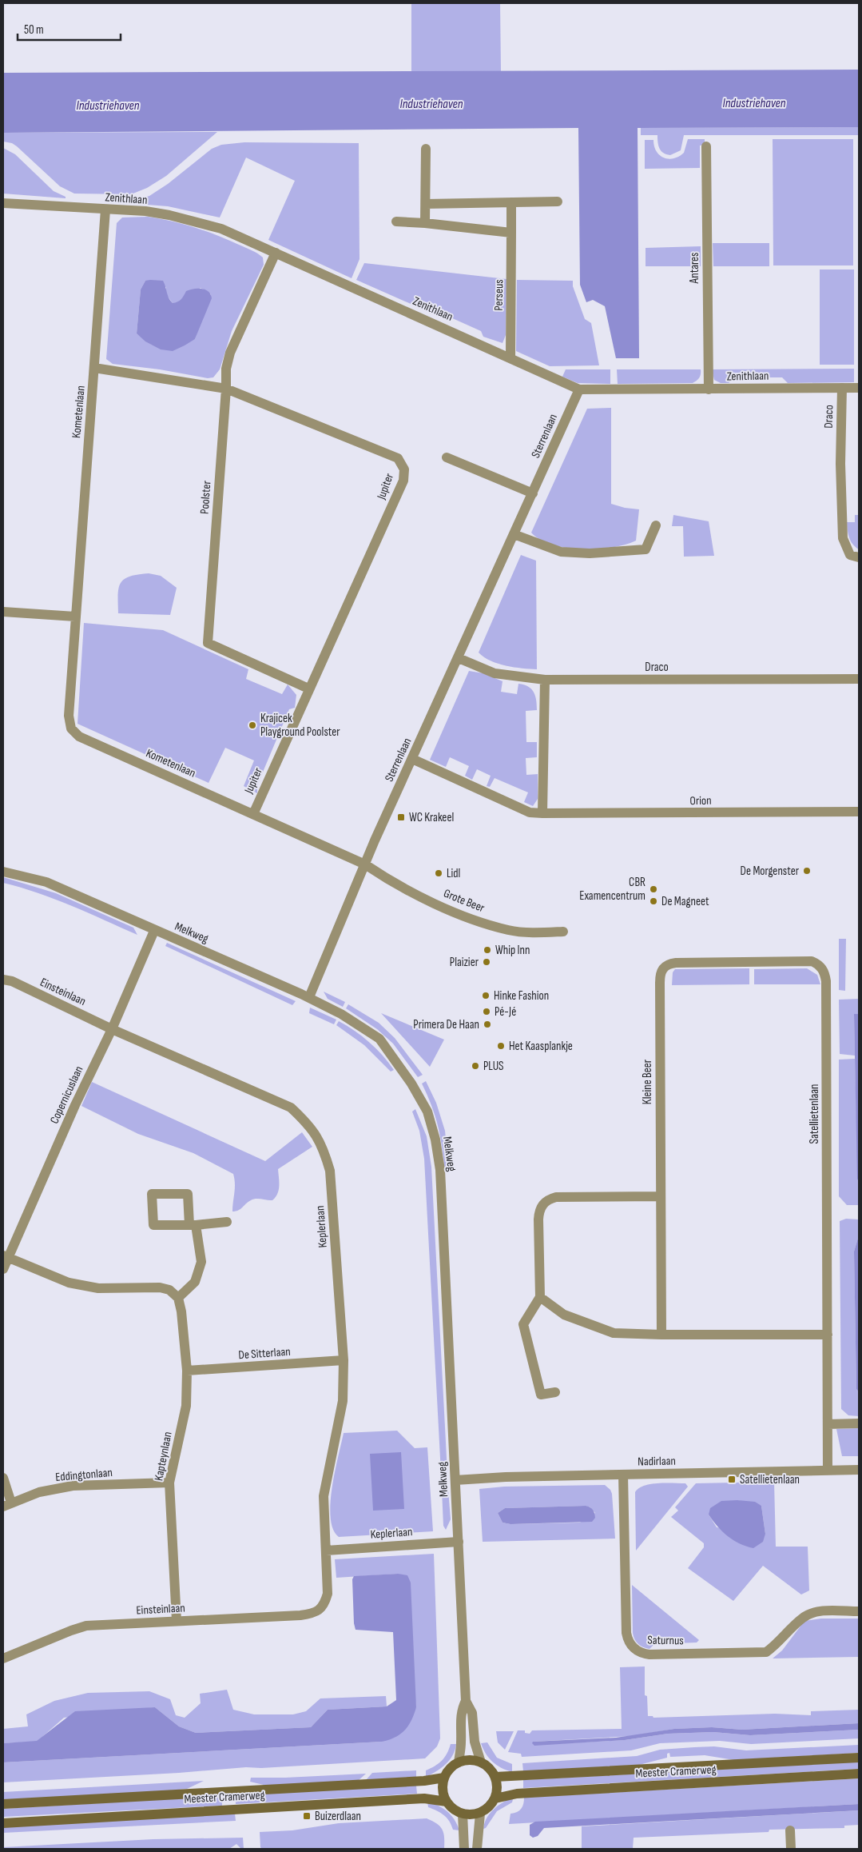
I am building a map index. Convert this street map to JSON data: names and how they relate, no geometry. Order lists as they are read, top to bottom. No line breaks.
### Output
{"streets":{"main road":["Meester Cramerweg"],"street":["Zenithlaan","Antares","Perseus","Kometenlaan","Draco","Sterrenlaan","Jupiter","Poolster","Orion","Grote Beer","Melkweg","Einsteinlaan","Kleine Beer","Copernicuslaan","Satellietenlaan","Keplerlaan","De Sitterlaan","Kapteynlaan","Nadirlaan","Eddingtonlaan","Saturnus"]},"crossings":[["Zenithlaan","Antares"],["Zenithlaan","Perseus"],["Zenithlaan","Kometenlaan"],["Zenithlaan","Draco"],["Zenithlaan","Sterrenlaan"],["Zenithlaan","Poolster"],["Kometenlaan","Sterrenlaan"],["Kometenlaan","Jupiter"],["Kometenlaan","Grote Beer"],["Draco","Sterrenlaan"],["Sterrenlaan","Orion"],["Sterrenlaan","Grote Beer"],["Sterrenlaan","Melkweg"],["Jupiter","Poolster"],["Melkweg","Copernicuslaan"],["Melkweg","Keplerlaan"],["Melkweg","Nadirlaan"],["Melkweg","Meester Cramerweg"],["Einsteinlaan","Copernicuslaan"],["Einsteinlaan","Keplerlaan"],["Einsteinlaan","Kapteynlaan"],["Kleine Beer","Satellietenlaan"],["Copernicuslaan","Keplerlaan"],["Satellietenlaan","Nadirlaan"],["Keplerlaan","De Sitterlaan"],["De Sitterlaan","Kapteynlaan"],["Kapteynlaan","Eddingtonlaan"],["Nadirlaan","Saturnus"]],"water":["Industriehaven"],"places":{"other":["Krajicek Playground Poolster","De Morgenster","Lidl","CBR Examencentrum","De Magneet","Whip Inn","Plaizier","Hinke Fashion","Pé-Jé","Primera De Haan","Het Kaasplankje","PLUS"],"transit":["WC Krakeel","Satellietenlaan","Buizerdlaan"]},"scale_bar":"50 m"}
